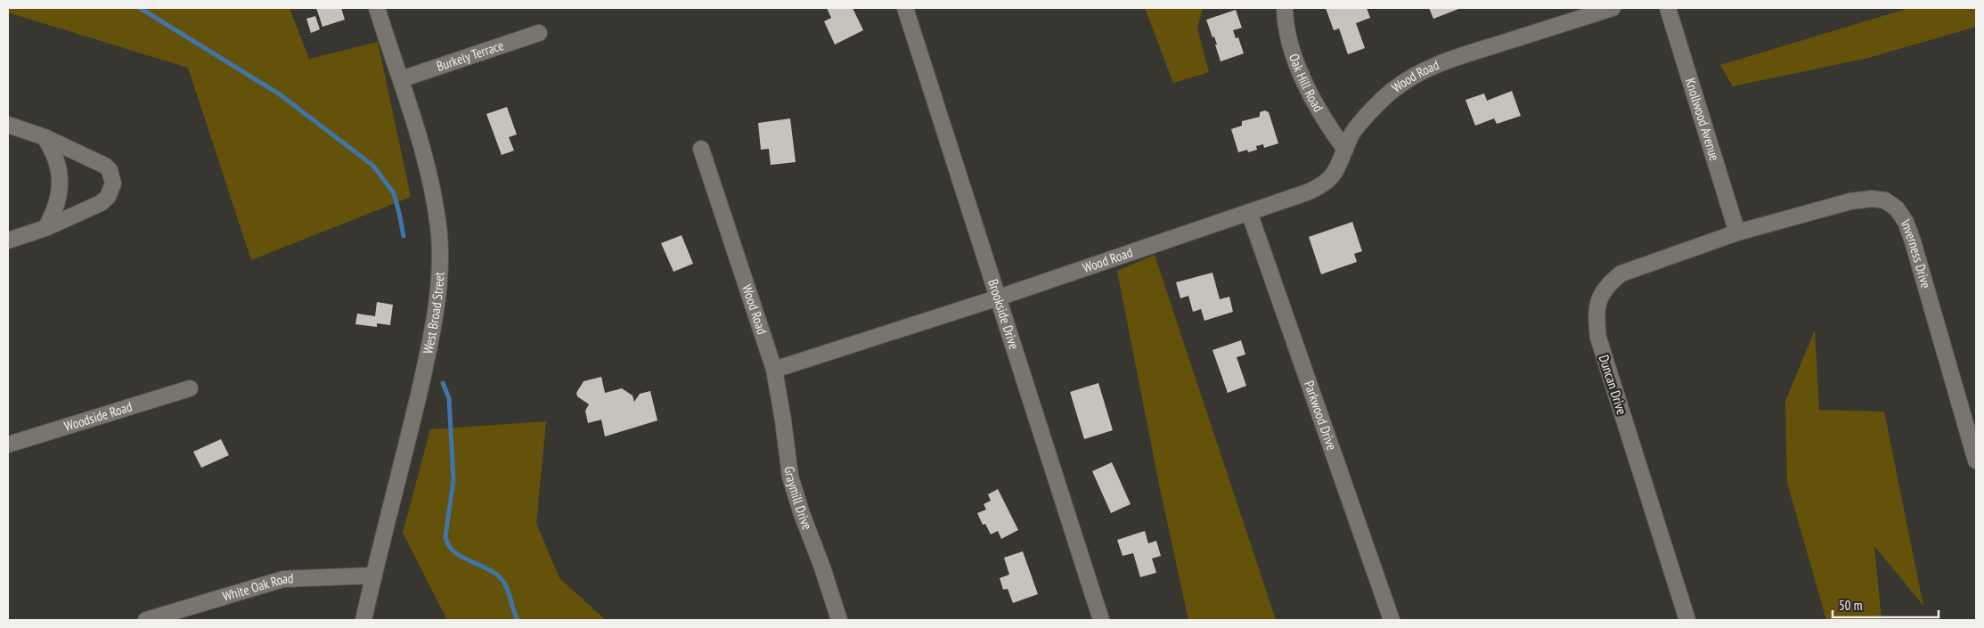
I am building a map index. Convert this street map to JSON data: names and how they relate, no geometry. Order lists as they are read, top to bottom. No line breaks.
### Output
{"streets":{"street":["Burkely Terrace","Wood Road","Oak Hill Road","Knollwood Avenue","Inverness Drive","West Broad Street","Brookside Drive","Duncan Drive","Parkwood Drive","Woodside Road","Graymill Drive","White Oak Road"]},"crossings":[["Burkely Terrace","West Broad Street"],["Wood Road","Oak Hill Road"],["Wood Road","Brookside Drive"],["Wood Road","Parkwood Drive"],["Wood Road","Graymill Drive"],["Knollwood Avenue","Inverness Drive"],["Knollwood Avenue","Duncan Drive"],["Inverness Drive","Duncan Drive"],["West Broad Street","White Oak Road"]],"scale_bar":"50 m"}
